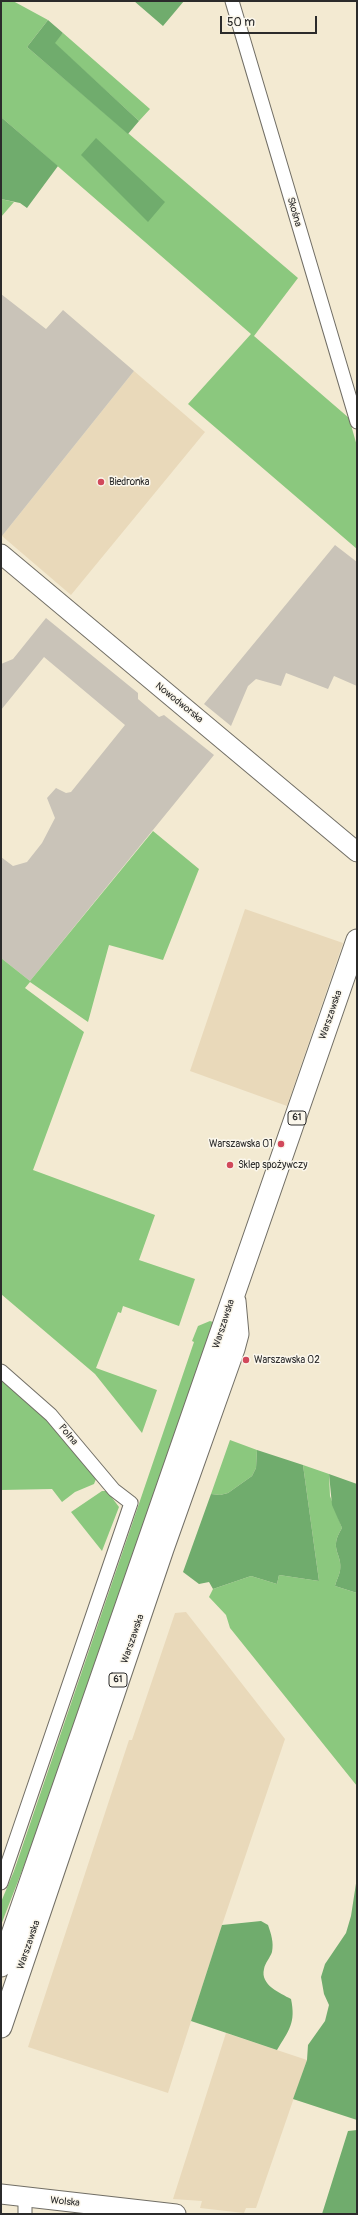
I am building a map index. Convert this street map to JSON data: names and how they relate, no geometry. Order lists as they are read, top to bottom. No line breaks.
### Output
{"streets":{"main road":["Nowodworska","Warszawska","61","Wolska"],"street":["Skośna","Polna"]},"places":["Biedronka","Warszawska 01","Sklep spożywczy","Warszawska 02"],"scale_bar":"50 m"}
